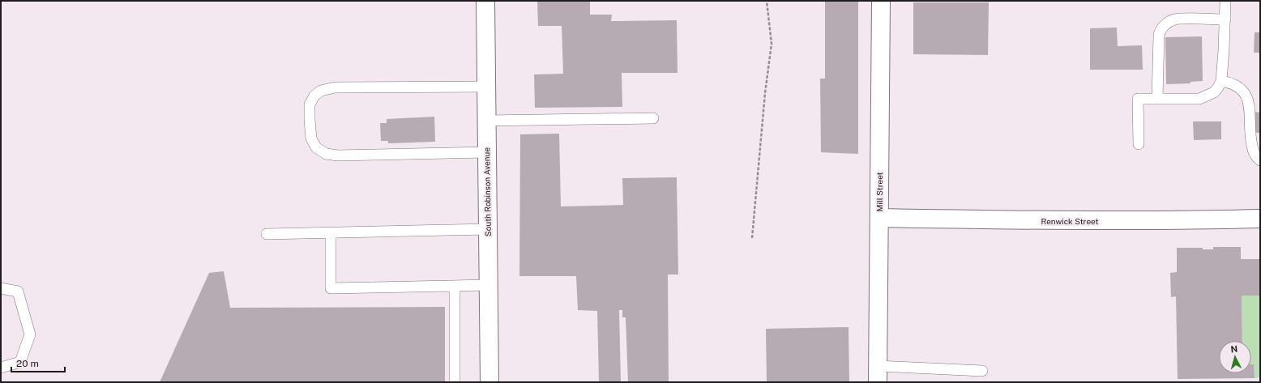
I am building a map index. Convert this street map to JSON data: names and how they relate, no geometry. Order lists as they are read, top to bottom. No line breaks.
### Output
{"streets":{"main road":["South Robinson Avenue","Mill Street","Renwick Street"]},"crossings":[["Mill Street","Renwick Street"]],"scale_bar":"20 m","north":"top"}
